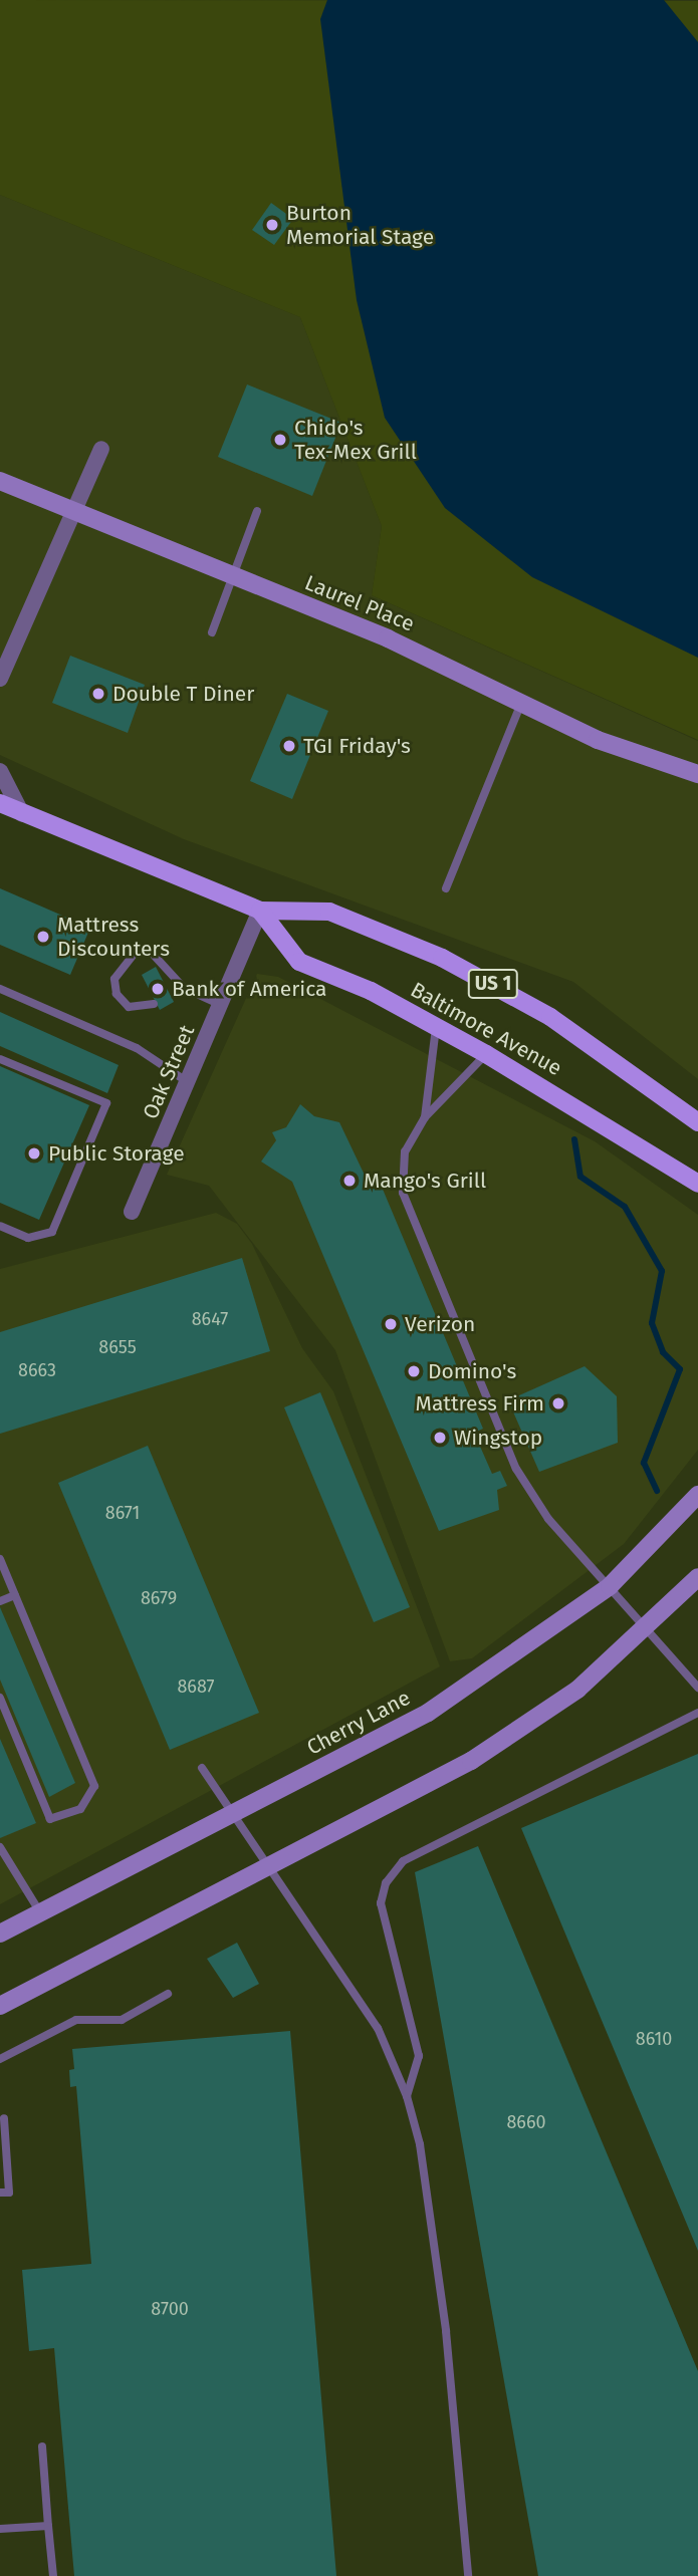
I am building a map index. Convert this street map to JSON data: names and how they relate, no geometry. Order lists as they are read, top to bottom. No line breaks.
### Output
{"streets":{"main road":["Laurel Place","US 1","Baltimore Avenue","Cherry Lane"],"street":["Oak Street"]},"crossings":[["Baltimore Avenue","Oak Street"]],"places":["Burton Memorial Stage","Chido's Tex-Mex Grill","Double T Diner","TGI Friday's","Mattress Discounters","Bank of America","Public Storage","Mango's Grill","Verizon","Domino's","Mattress Firm","Wingstop"],"house_numbers":["8647","8655","8663","8671","8679","8687","8610","8660","8700"]}
